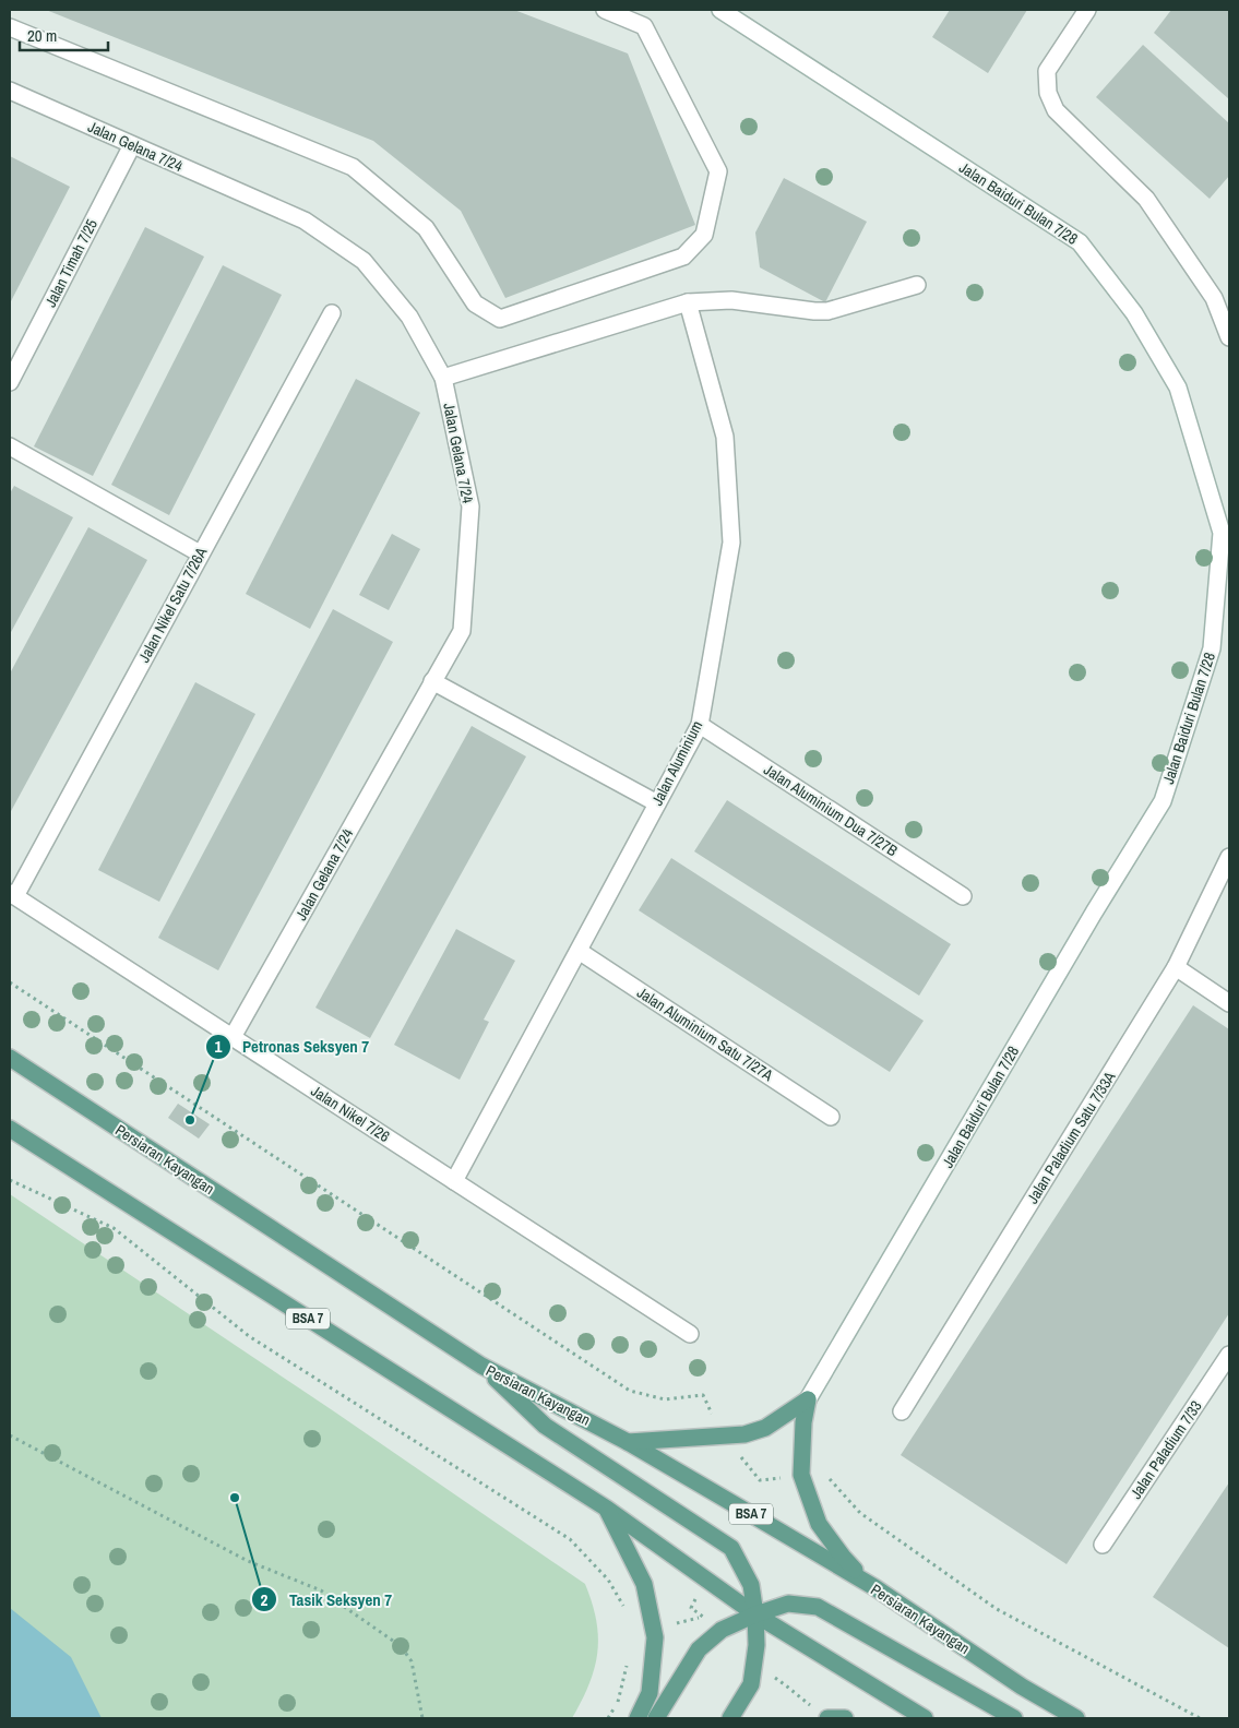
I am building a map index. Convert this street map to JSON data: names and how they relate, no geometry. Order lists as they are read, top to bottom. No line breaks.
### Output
{"streets":{"main road":["Persiaran Kayangan","BSA 7"],"street":["Jalan Gelana 7/24","Jalan Baiduri Bulan 7/28","Jalan Timah 7/25","Jalan Nikel Satu 7/26A","Jalan Aluminium","Jalan Aluminium Dua 7/27B","Jalan Aluminium Satu 7/27A","Jalan Nikel 7/26","Jalan Paladium Satu 7/33A","Jalan Paladium 7/33"]},"crossings":[["Jalan Gelana 7/24","Jalan Timah 7/25"],["Jalan Gelana 7/24","Jalan Nikel 7/26"],["Jalan Nikel Satu 7/26A","Jalan Nikel 7/26"],["Jalan Aluminium","Jalan Aluminium Dua 7/27B"],["Jalan Aluminium","Jalan Aluminium Satu 7/27A"],["Jalan Aluminium","Jalan Nikel 7/26"]],"places":["Petronas Seksyen 7","Tasik Seksyen 7"],"scale_bar":"20 m"}
